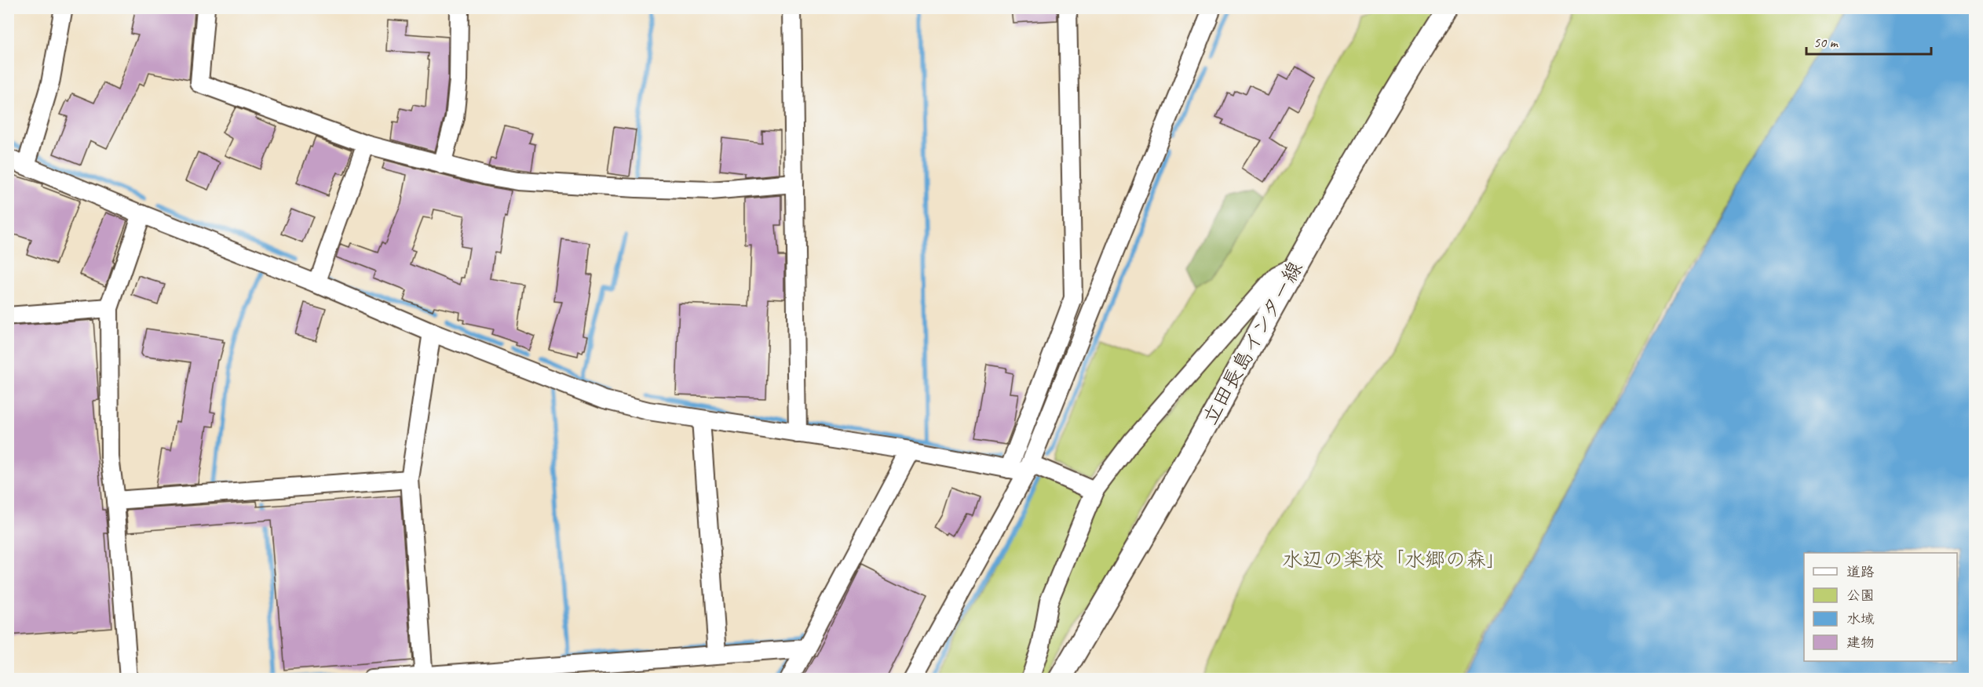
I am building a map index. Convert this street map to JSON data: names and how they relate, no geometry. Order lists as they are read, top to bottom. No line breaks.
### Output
{"streets":{"main road":["立田長島インター線"]},"parks":["水辺の楽校「水郷の森」"],"legend":["道路","公園","水域","建物"],"scale_bar":"50 m"}
